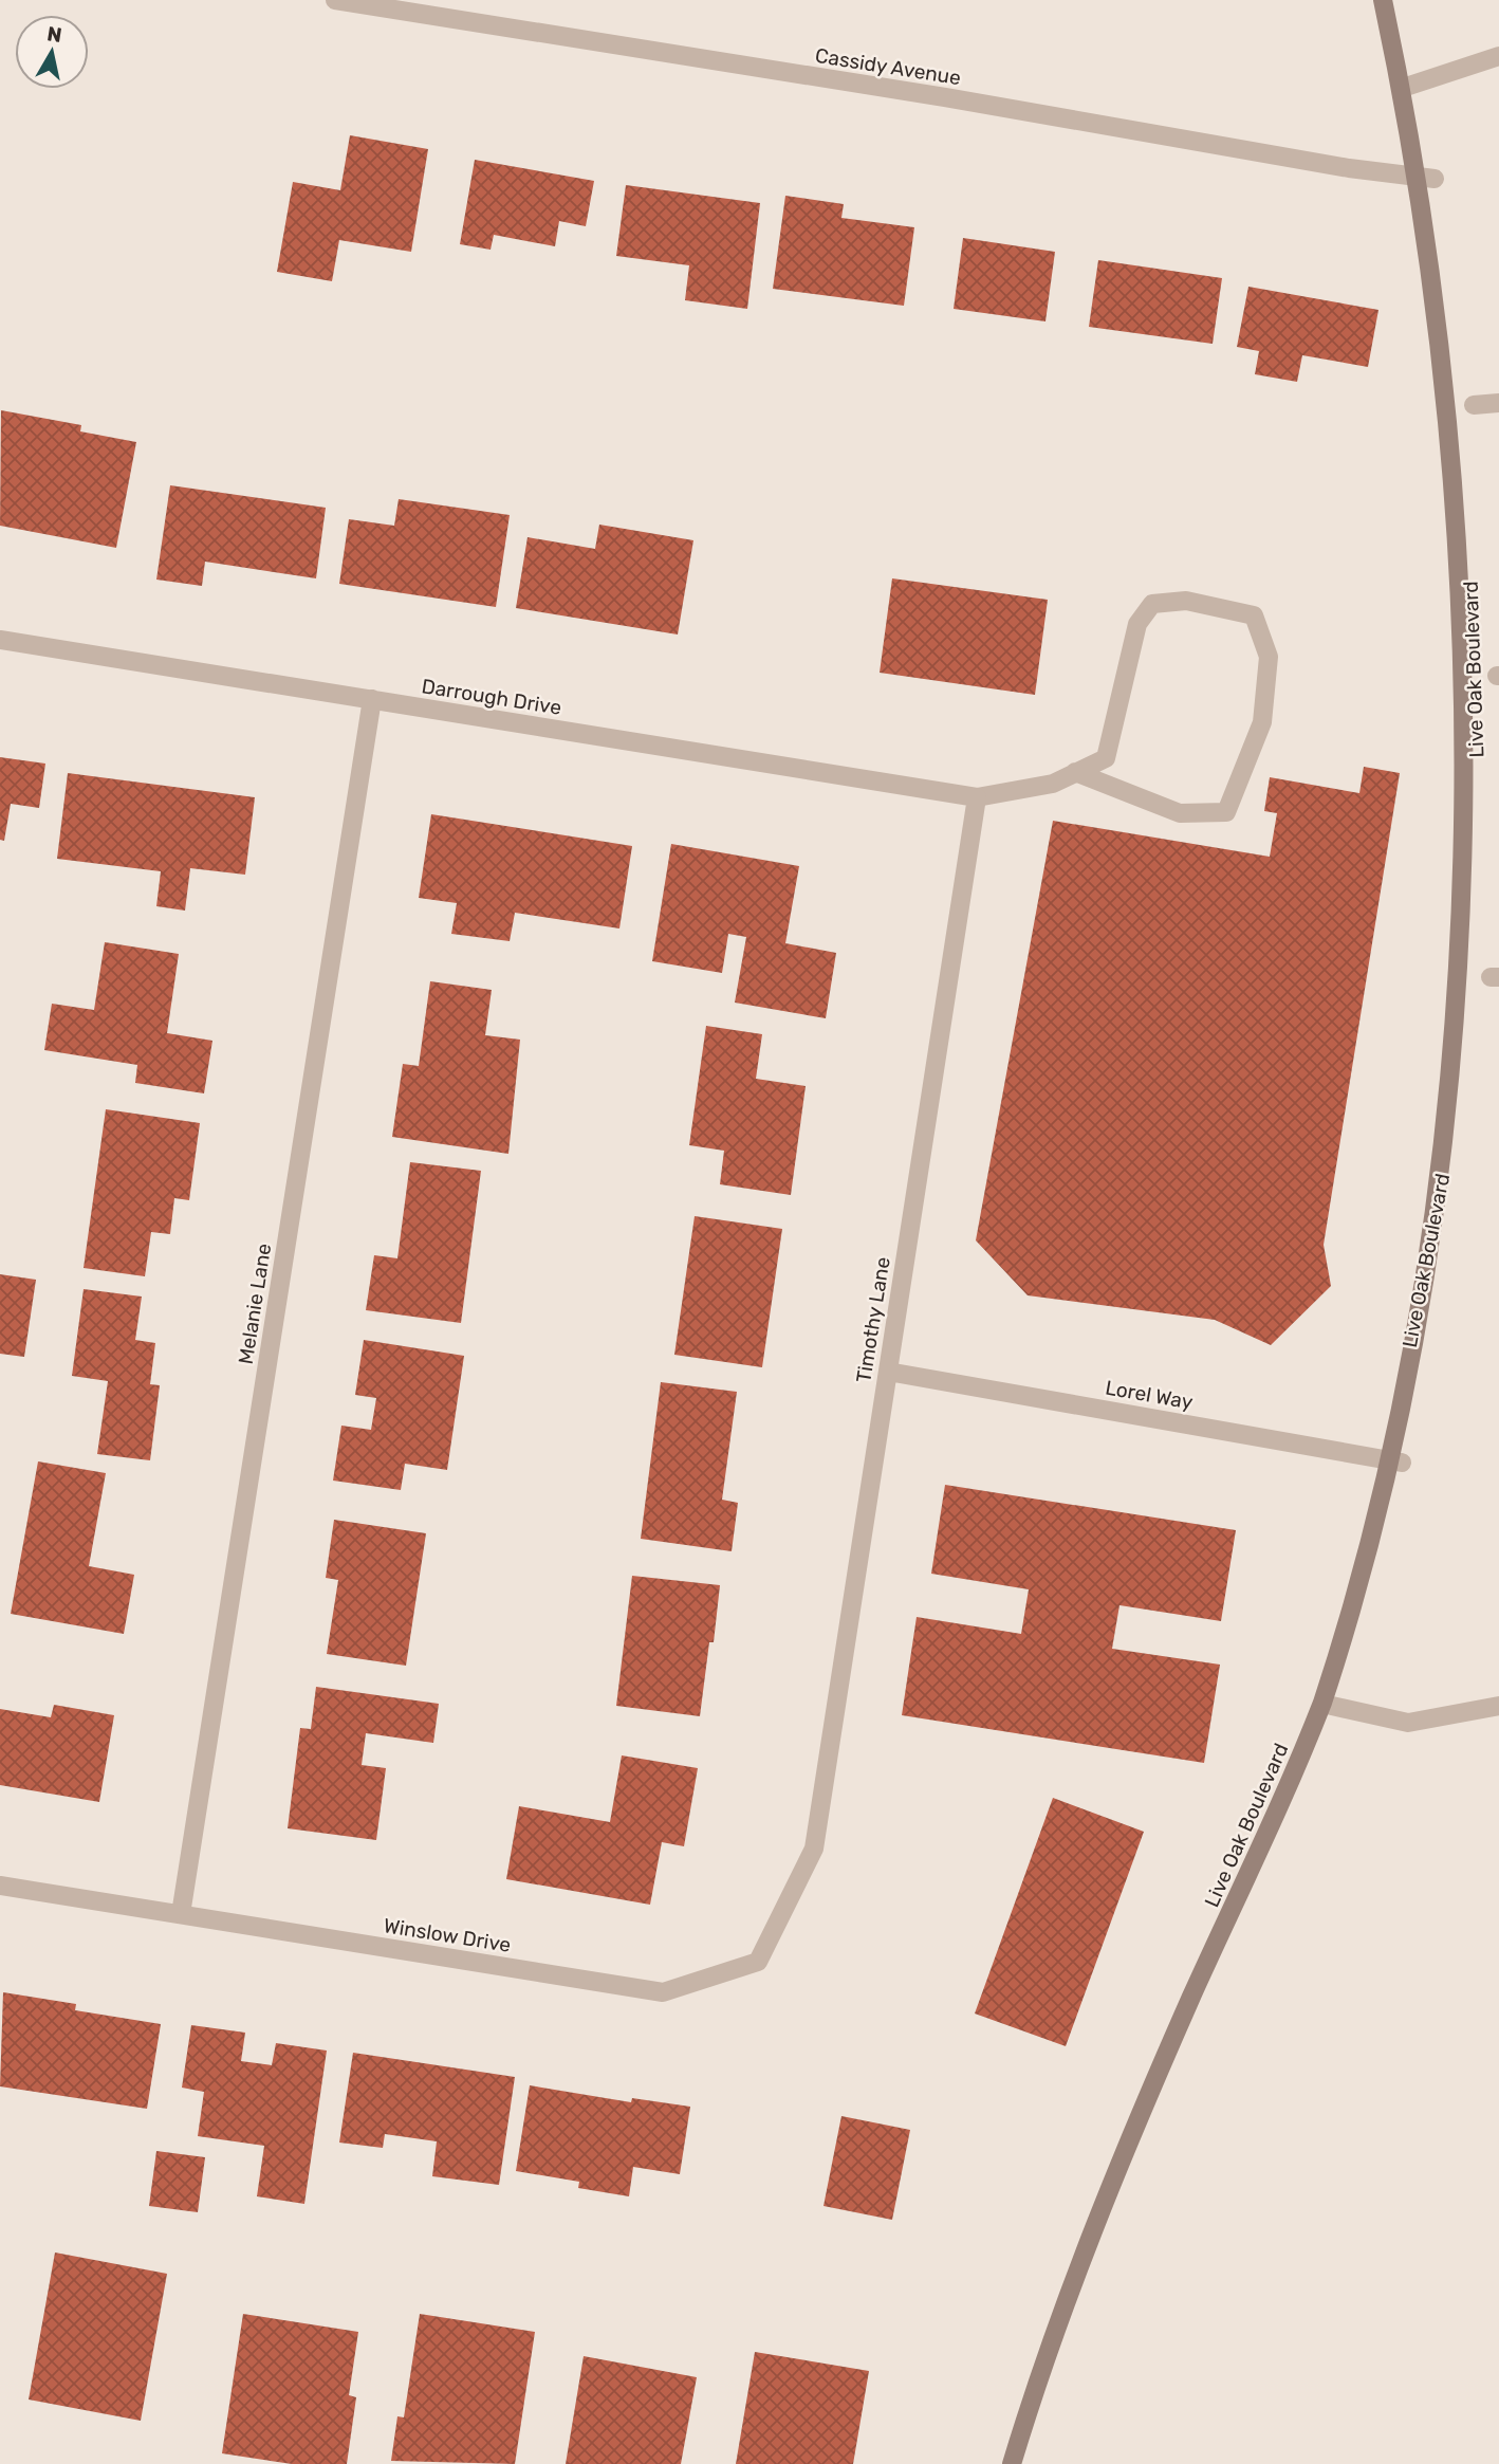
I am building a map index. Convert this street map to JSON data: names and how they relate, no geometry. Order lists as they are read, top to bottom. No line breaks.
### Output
{"streets":{"main road":["Live Oak Boulevard"],"street":["Cassidy Avenue","Darrough Drive","Melanie Lane","Timothy Lane","Lorel Way","Winslow Drive"]},"crossings":[["Live Oak Boulevard","Lorel Way"],["Darrough Drive","Melanie Lane"],["Darrough Drive","Timothy Lane"],["Melanie Lane","Winslow Drive"],["Timothy Lane","Lorel Way"],["Timothy Lane","Winslow Drive"]],"north":"top"}
